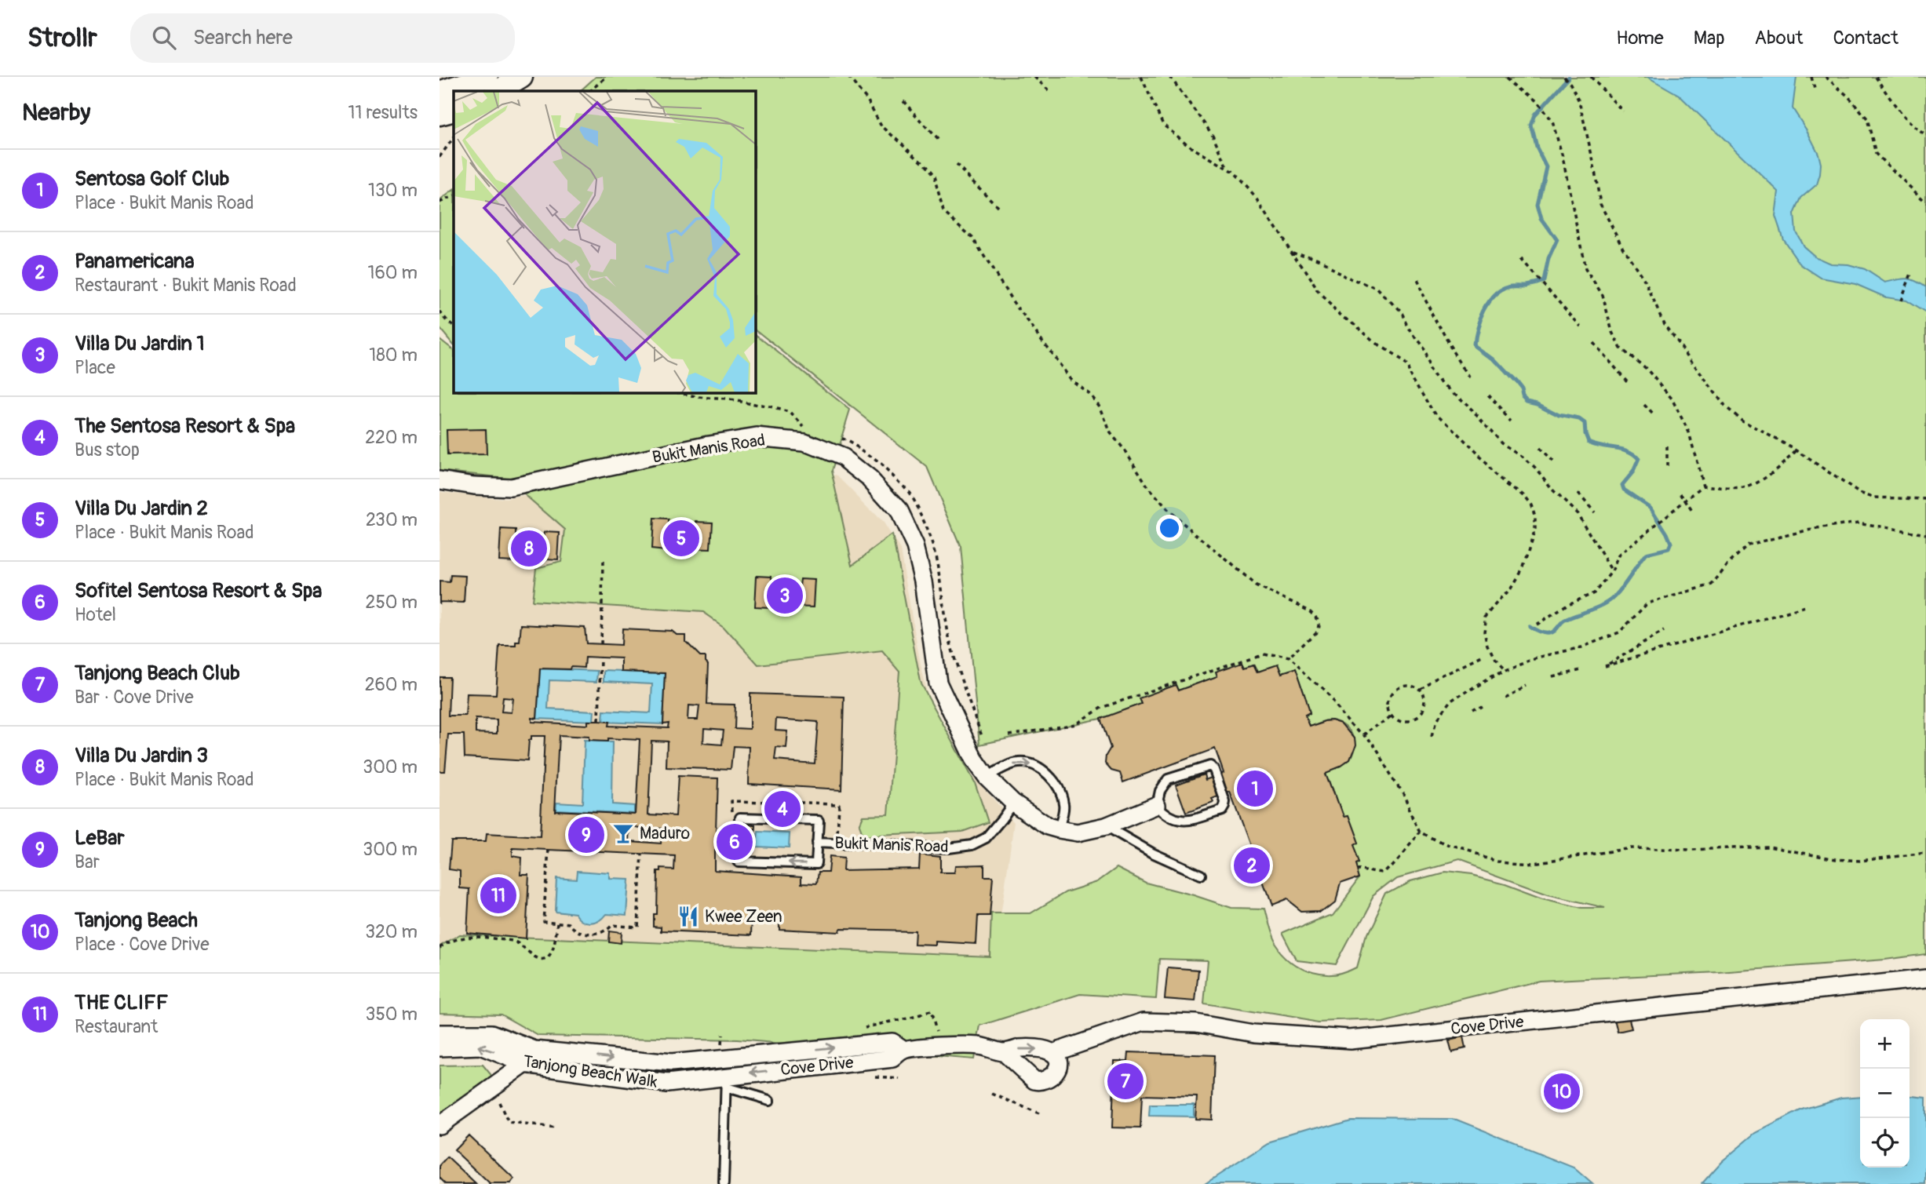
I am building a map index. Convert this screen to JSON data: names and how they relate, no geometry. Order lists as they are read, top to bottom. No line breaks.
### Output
{"streets":{"street":["Bukit Manis Road","Cove Drive","Tanjong Beach Walk"]},"crossings":[["Cove Drive","Tanjong Beach Walk"]],"places":{"bar":["Maduro"],"restaurant":["Kwee Zeen"]},"page":{"header":"Strollr","search":"Search here","nav":["Home","Map","About","Contact"],"heading":["Nearby","11 results"],"list":[{"mark":"1","name":"Sentosa Golf Club","note":"Place · Bukit Manis Road","value":"130 m"},{"mark":"2","name":"Panamericana","note":"Restaurant · Bukit Manis Road","value":"160 m"},{"mark":"3","name":"Villa Du Jardin 1","note":"Place","value":"180 m"},{"mark":"4","name":"The Sentosa Resort & Spa","note":"Bus stop","value":"220 m"},{"mark":"5","name":"Villa Du Jardin 2","note":"Place · Bukit Manis Road","value":"230 m"},{"mark":"6","name":"Sofitel Sentosa Resort & Spa","note":"Hotel","value":"250 m"},{"mark":"7","name":"Tanjong Beach Club","note":"Bar · Cove Drive","value":"260 m"},{"mark":"8","name":"Villa Du Jardin 3","note":"Place · Bukit Manis Road","value":"300 m"},{"mark":"9","name":"LeBar","note":"Bar","value":"300 m"},{"mark":"10","name":"Tanjong Beach","note":"Place · Cove Drive","value":"320 m"},{"mark":"11","name":"THE CLIFF","note":"Restaurant","value":"350 m"}],"pins":["5","8","3","1","4","9","6","2","11","7","10"],"map_buttons":["+","−"]}}
